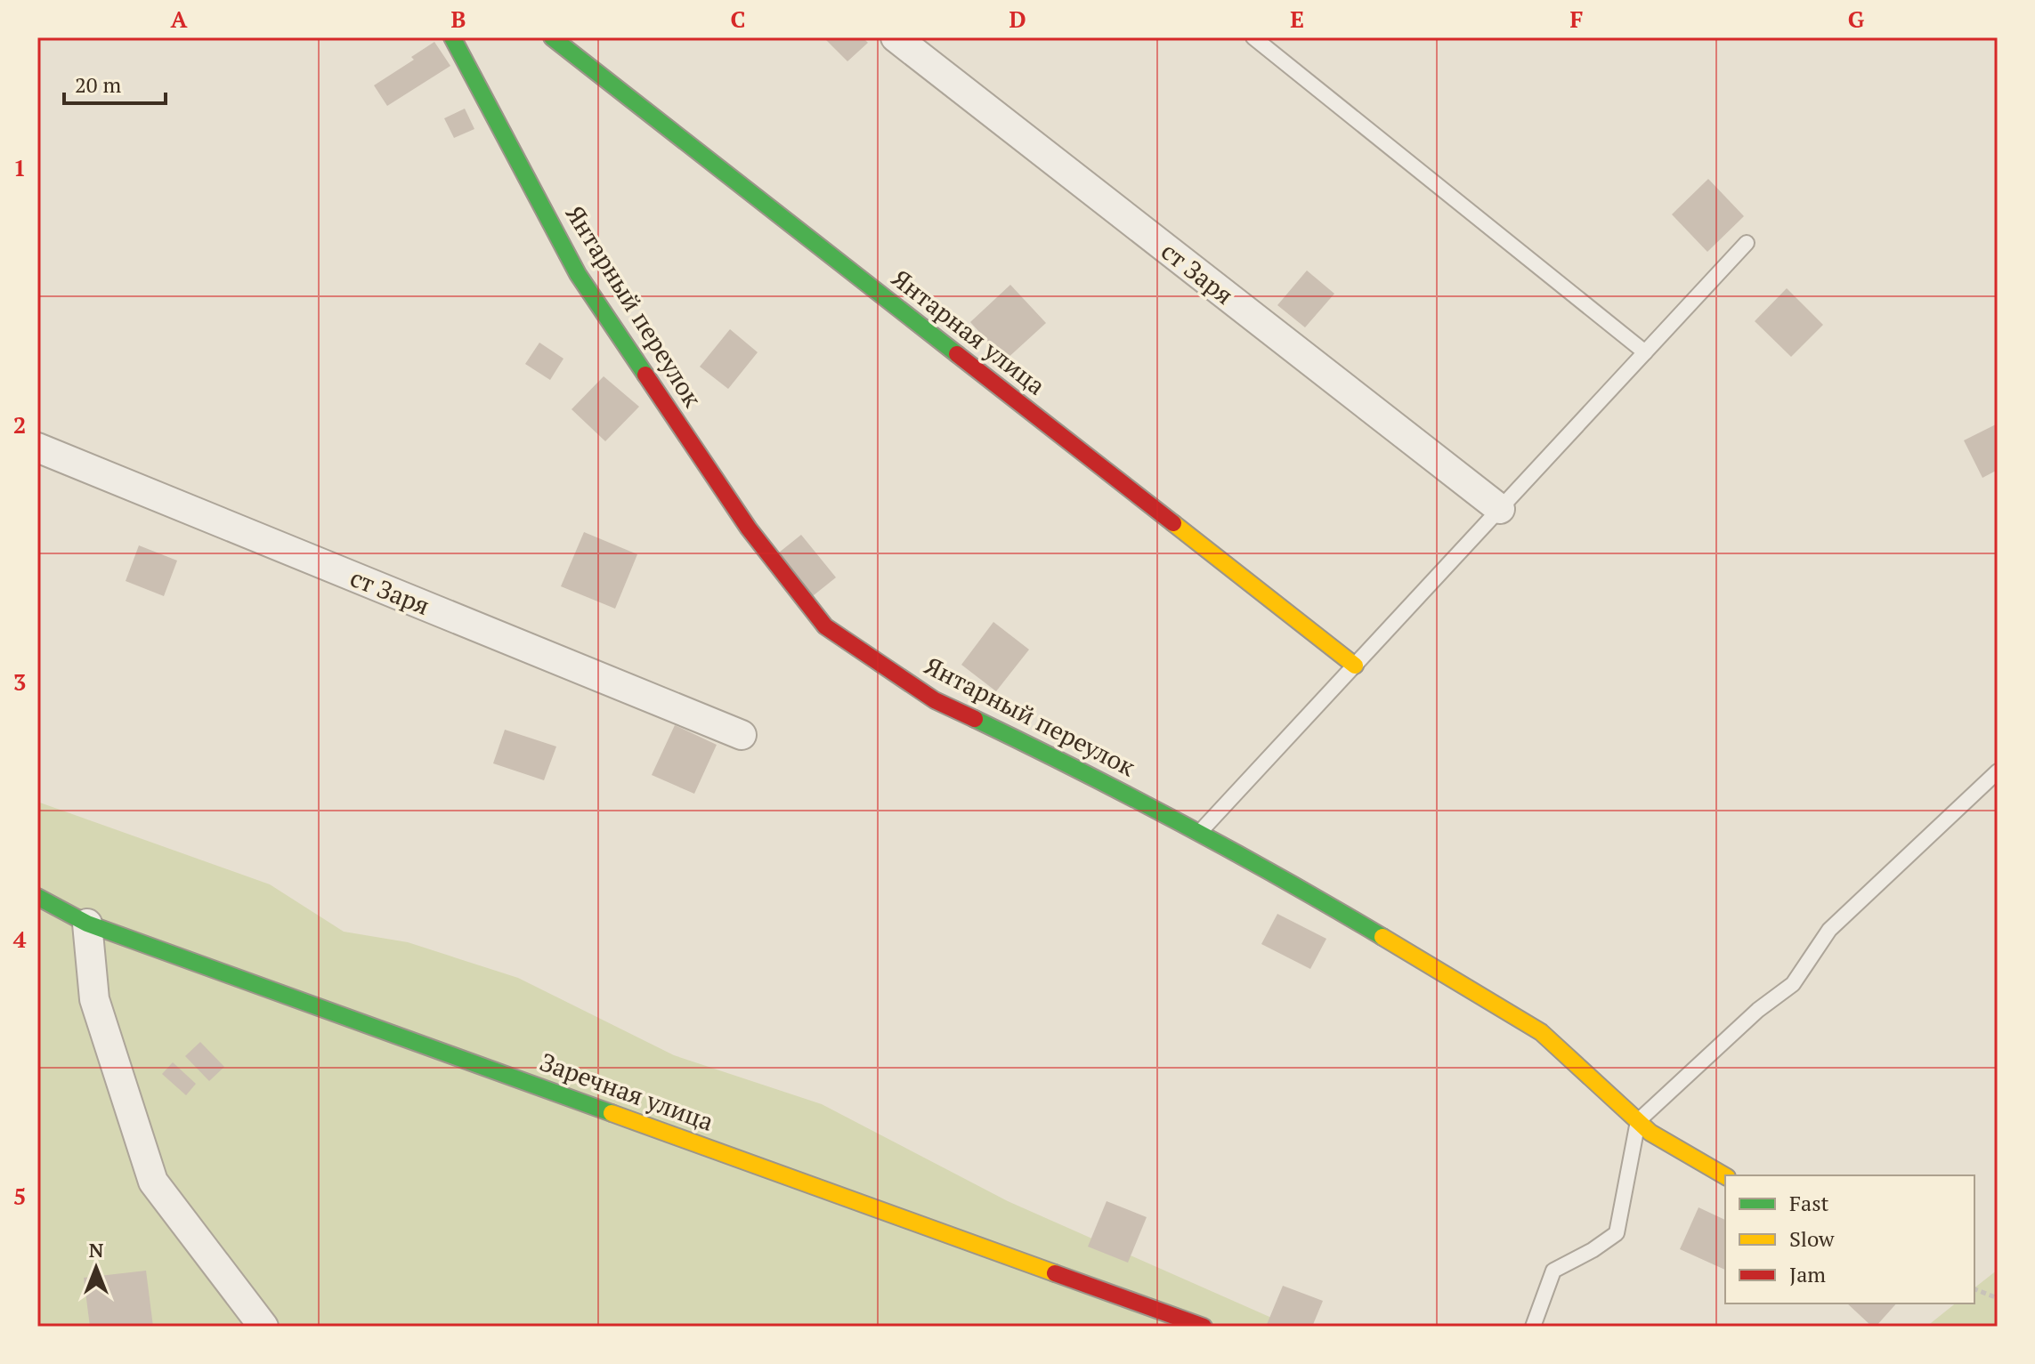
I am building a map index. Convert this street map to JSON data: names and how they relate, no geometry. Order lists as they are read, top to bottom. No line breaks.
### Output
{"streets":{"street":["ст Заря","Янтарный переулок","Янтарная улица","Заречная улица"]},"legend":["Fast","Slow","Jam"],"scale_bar":"20 m","north":"top","grid":{"columns":["A","B","C","D","E","F","G"],"rows":["1","2","3","4","5"]}}
